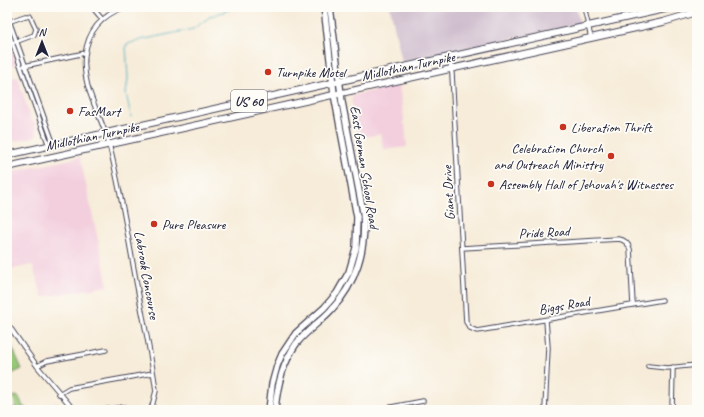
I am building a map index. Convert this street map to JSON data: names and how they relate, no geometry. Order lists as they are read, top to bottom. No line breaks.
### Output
{"streets":{"main road":["Midlothian Turnpike","US 60"],"street":["East German School Road","Giant Drive","Pride Road","Labrook Concourse","Biggs Road"]},"crossings":[["Midlothian Turnpike","East German School Road"],["Midlothian Turnpike","Giant Drive"],["Midlothian Turnpike","Labrook Concourse"],["Giant Drive","Pride Road"],["Giant Drive","Biggs Road"],["Pride Road","Biggs Road"]],"places":["Turnpike Motel","FasMart","Liberation Thrift","Celebration Church and Outreach Ministry","Assembly Hall of Jehovah's Witnesses","Pure Pleasure"],"north":"top"}
